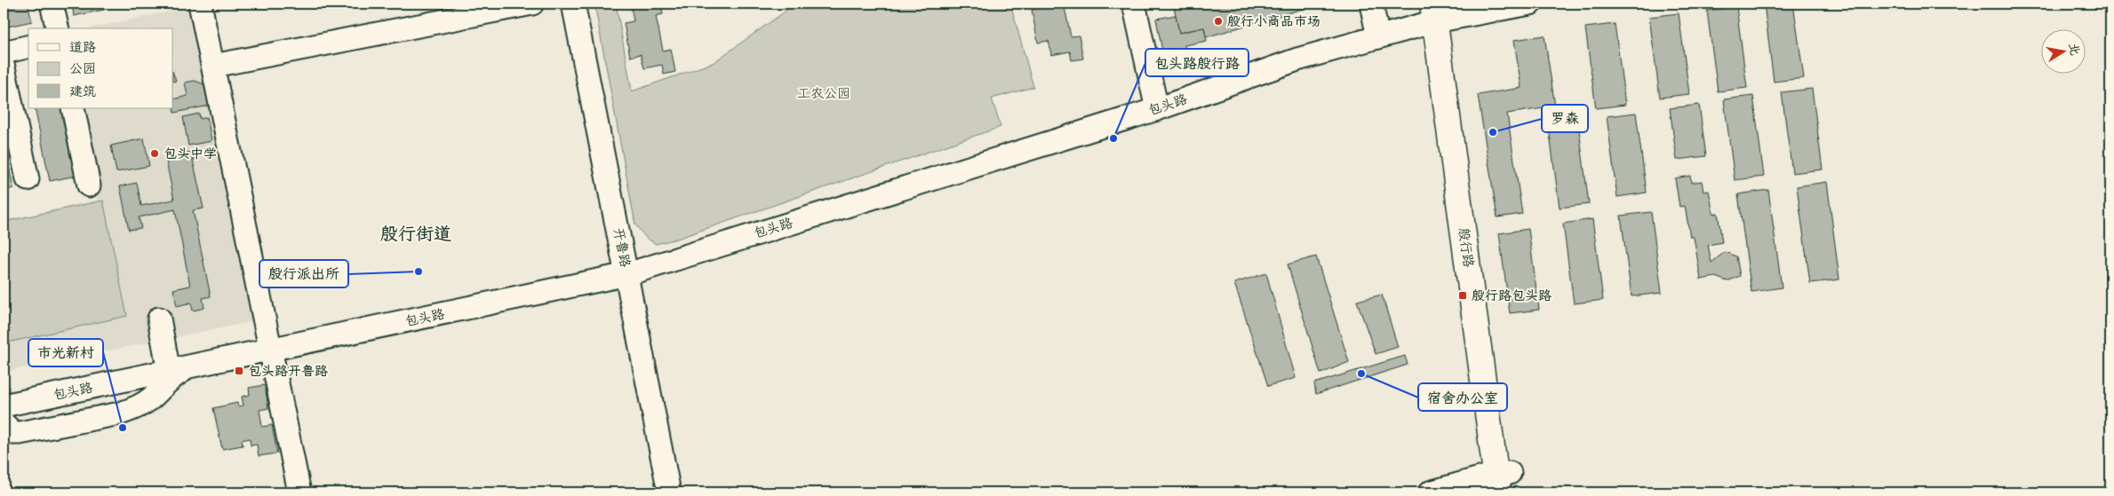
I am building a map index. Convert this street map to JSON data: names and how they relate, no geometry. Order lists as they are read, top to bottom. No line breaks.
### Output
{"streets":{"main road":["殷行路"],"street":["包头路","开鲁路"]},"crossings":[["包头路","开鲁路"],["包头路","殷行路"]],"districts":["殷行街道"],"parks":["工农公园"],"places":{"other":["殷行小商品市场","罗森","包头路殷行路","包头中学","殷行派出所","宿舍办公室","市光新村"],"transit":["殷行路包头路","包头路开鲁路"]},"legend":["道路","公园","建筑"],"north":"right"}
